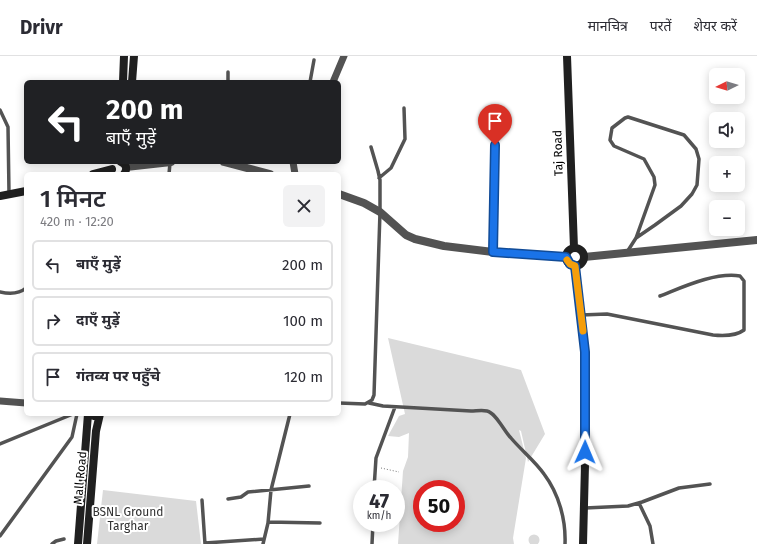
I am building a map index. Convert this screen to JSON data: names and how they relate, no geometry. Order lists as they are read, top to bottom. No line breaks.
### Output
{"streets":{"main road":["Taj Road","Mall Road"]},"parks":["BSNL Ground Targhar"],"north":"left","page":{"header":"Drivr","nav":["मानचित्र","परतें","शेयर करें"],"map_buttons":["+","−"],"turn":["200 m","बाएँ मुड़ें"],"heading":["1 मिनट","420 m · 12:20"],"list":[{"name":"बाएँ मुड़ें","value":"200 m"},{"name":"दाएँ मुड़ें","value":"100 m"},{"name":"गंतव्य पर पहुँचे","value":"120 m"}],"speed":"47 km/h","limit":"50"}}
